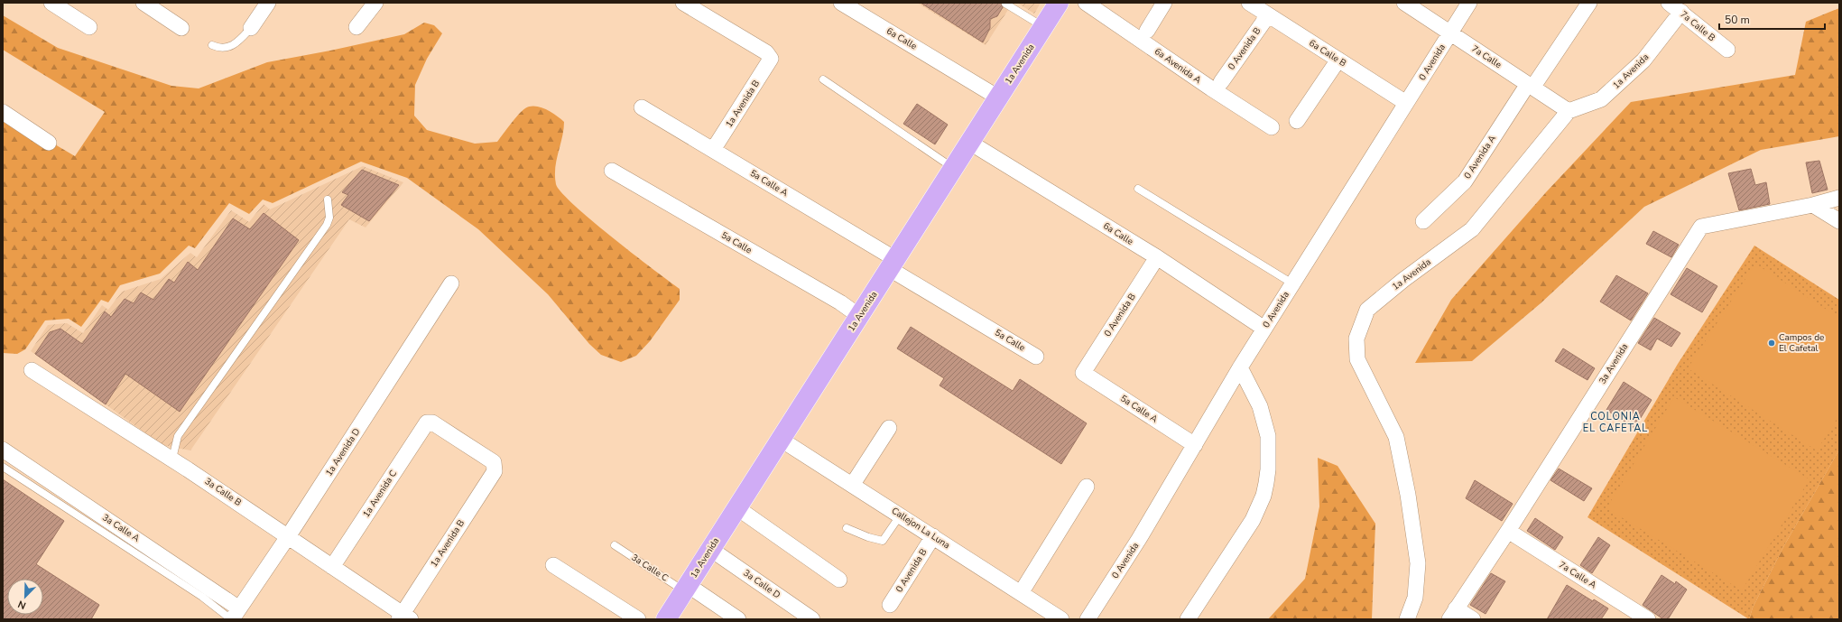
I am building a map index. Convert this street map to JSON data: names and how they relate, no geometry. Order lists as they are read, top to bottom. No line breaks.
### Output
{"streets":{"main road":["1a Avenida"],"street":["7a Calle B","6a Calle","0 Avenida B","6a Calle B","7a Calle","0 Avenida","6a Avenida A","1a Avenida B","0 Avenida A","5a Calle A","5a Calle","3a Avenida","1a Avenida D","3a Calle B","1a Avenida C","3a Calle A","Callejon La Luna","3a Calle C","7a Calle A","3a Calle D"]},"crossings":[["7a Calle B","1a Avenida"],["6a Calle","0 Avenida B"],["6a Calle","0 Avenida"],["6a Calle","1a Avenida"],["0 Avenida B","6a Calle B"],["0 Avenida B","5a Calle A"],["0 Avenida B","Callejon La Luna"],["6a Calle B","0 Avenida"],["7a Calle","0 Avenida"],["7a Calle","1a Avenida"],["7a Calle","0 Avenida A"],["0 Avenida","5a Calle A"],["1a Avenida","5a Calle A"],["1a Avenida","5a Calle"],["1a Avenida","Callejon La Luna"],["1a Avenida","3a Calle C"],["1a Avenida","3a Calle D"],["1a Avenida B","5a Calle A"],["1a Avenida B","3a Calle B"],["1a Avenida B","1a Avenida C"],["5a Calle A","5a Calle"],["3a Avenida","7a Calle A"],["1a Avenida D","3a Calle B"],["1a Avenida D","3a Calle A"],["3a Calle B","1a Avenida C"]],"districts":["COLONIA EL CAFETAL"],"places":["Campos de El Cafetal"],"scale_bar":"50 m","north":"bottom left"}
